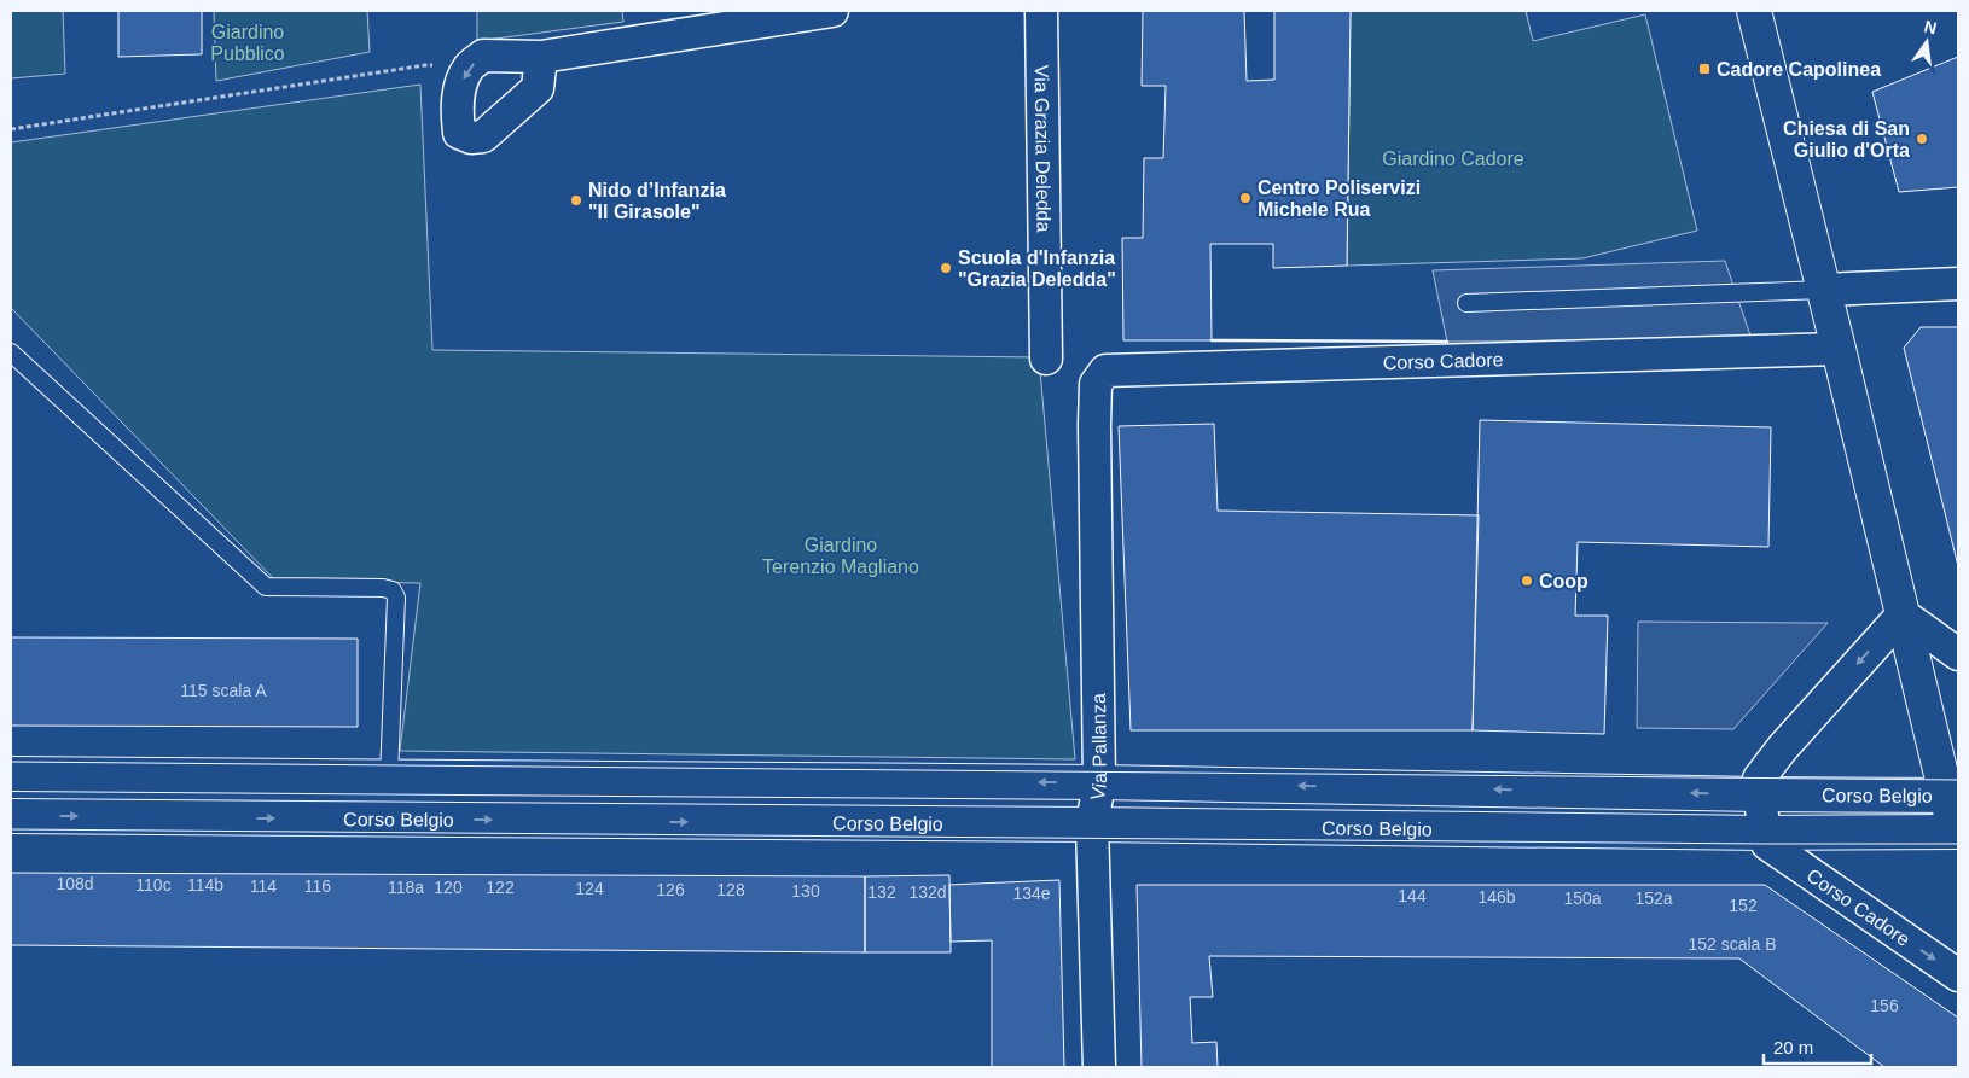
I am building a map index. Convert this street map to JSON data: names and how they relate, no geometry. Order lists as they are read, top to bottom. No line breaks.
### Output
{"streets":{"main road":["Corso Belgio"],"street":["Via Grazia Deledda","Corso Cadore","Via Pallanza"]},"crossings":[["Corso Cadore","Via Pallanza"],["Corso Cadore","Corso Belgio"],["Via Pallanza","Corso Belgio"]],"parks":["Giardino Pubblico","Giardino Cadore","Giardino Terenzio Magliano"],"places":{"transit":["Cadore Capolinea"],"other":["Chiesa di San Giulio d'Orta","Centro Poliservizi Michele Rua","Nido d’Infanzia \"Il Girasole\"","Scuola d'Infanzia \"Grazia Deledda\"","Coop"]},"house_numbers":["115 scala A","108d","110c","114b","114","116","118a","120","122","124","126","128","130","132","132d","134e","144","146b","150a","152a","152","152 scala B","156"],"scale_bar":"20 m","north":"top"}
